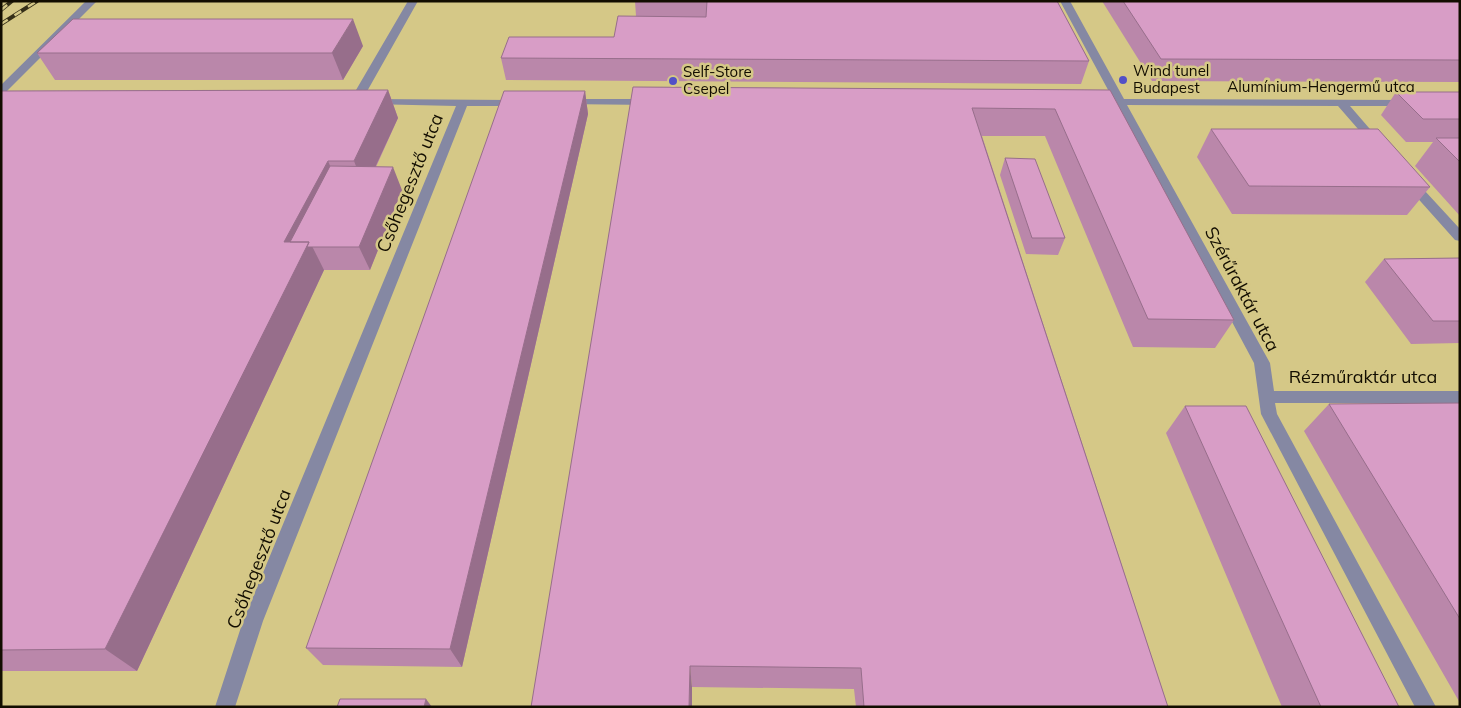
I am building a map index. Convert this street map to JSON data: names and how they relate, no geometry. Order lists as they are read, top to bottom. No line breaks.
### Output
{"streets":{"street":["Alumínium-Hengermű utca","Csőhegesztő utca","Szérűraktár utca","Rézműraktár utca"]},"crossings":[["Alumínium-Hengermű utca","Szérűraktár utca"],["Szérűraktár utca","Rézműraktár utca"]],"places":["Wind tunel Budapest","Self-Store Csepel"]}
